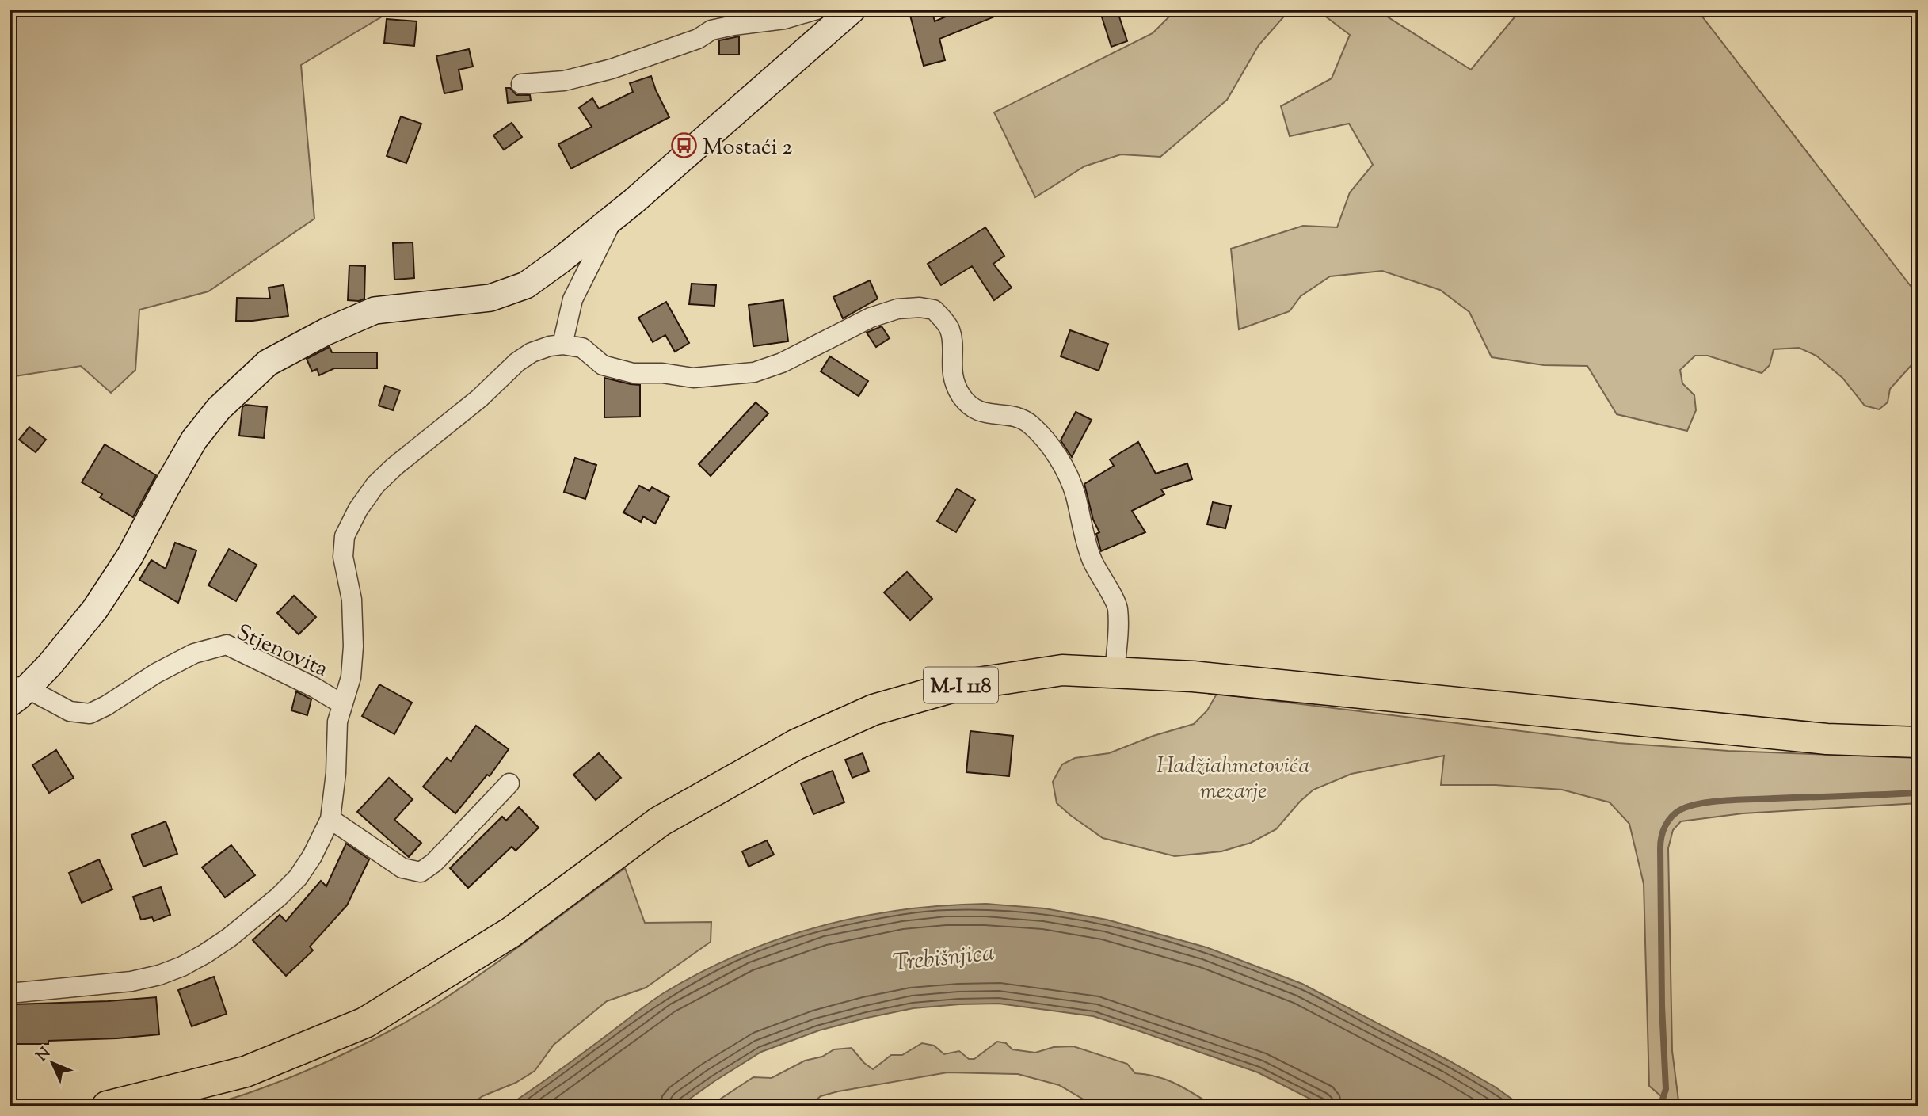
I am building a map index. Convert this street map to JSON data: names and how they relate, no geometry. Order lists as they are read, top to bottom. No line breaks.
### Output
{"streets":{"main road":["M-I 118"],"street":["Stjenovita"]},"water":["Trebišnjica"],"parks":["Hadžiahmetovića mezarje"],"places":{"bus stop":["Mostaći 2"]},"north":"top left"}
